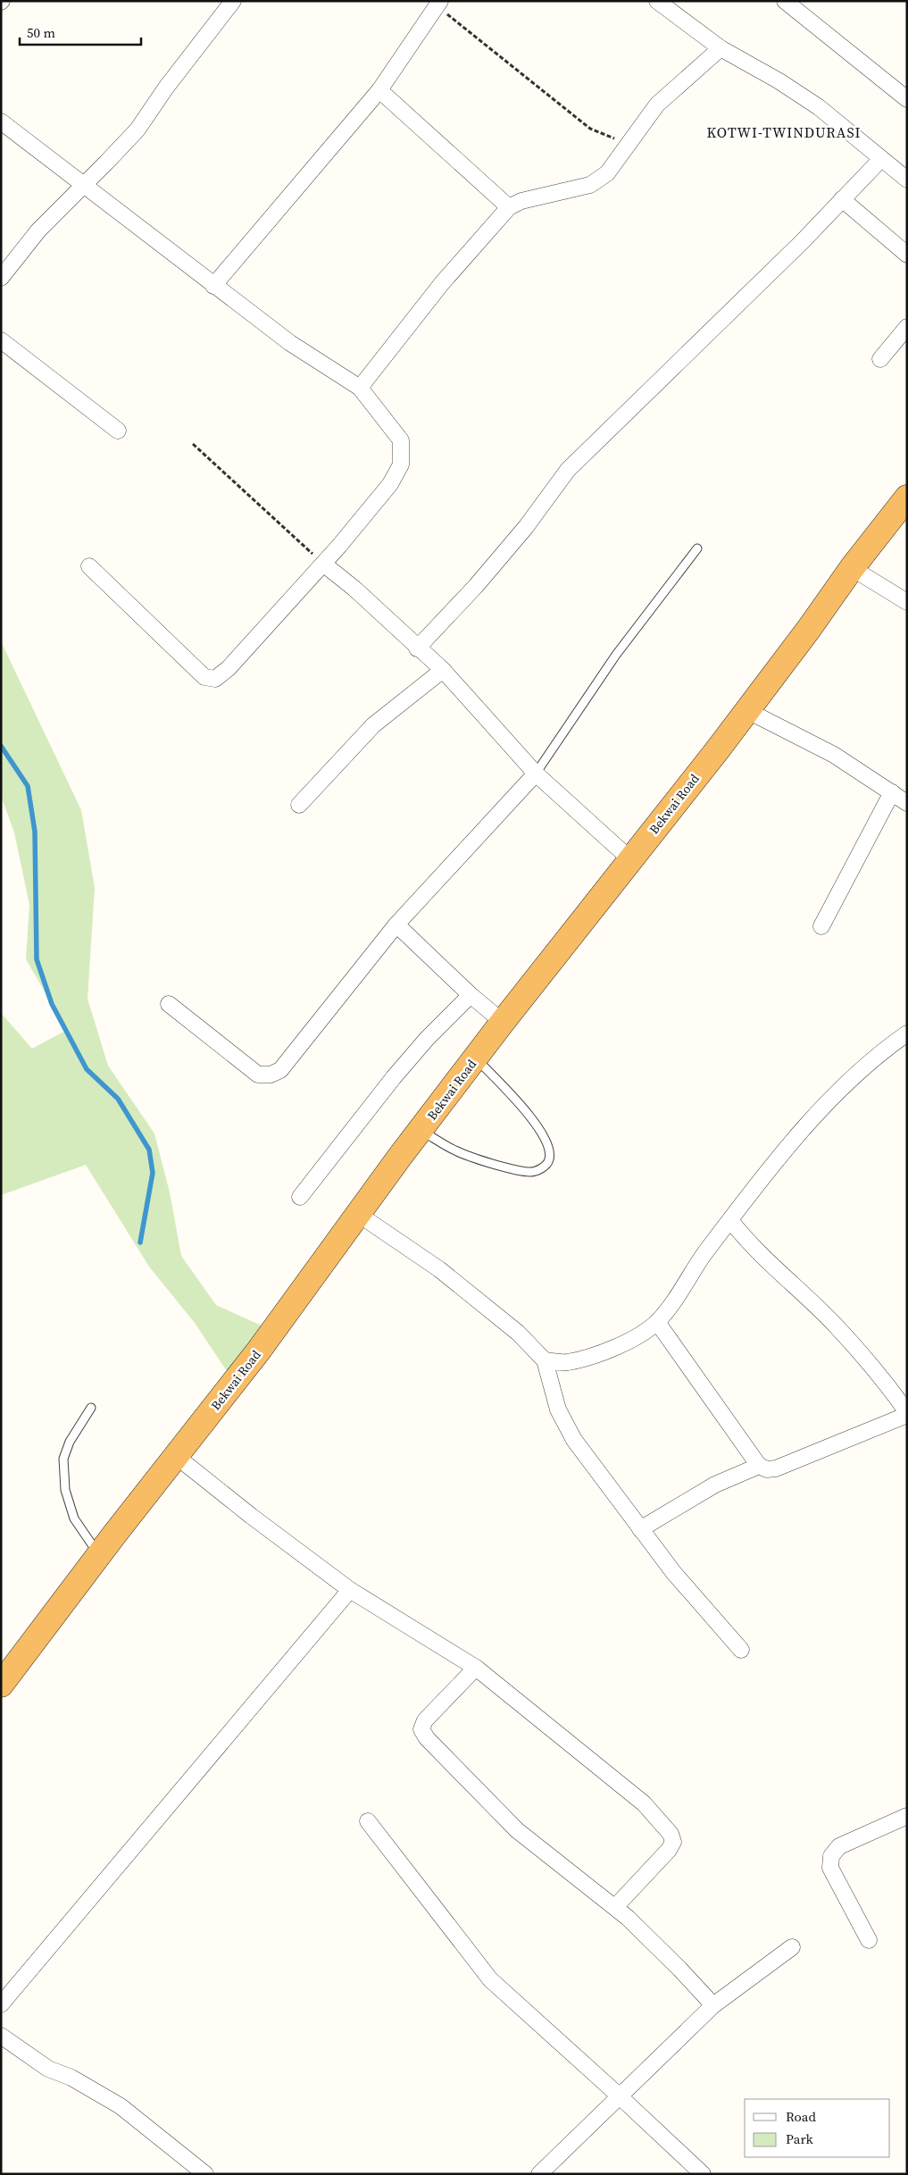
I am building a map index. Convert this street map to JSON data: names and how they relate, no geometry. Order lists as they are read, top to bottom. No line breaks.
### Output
{"streets":{"highway":["Bekwai Road"]},"districts":["KOTWI-TWINDURASI"],"legend":["Road","Park"],"scale_bar":"50 m"}
